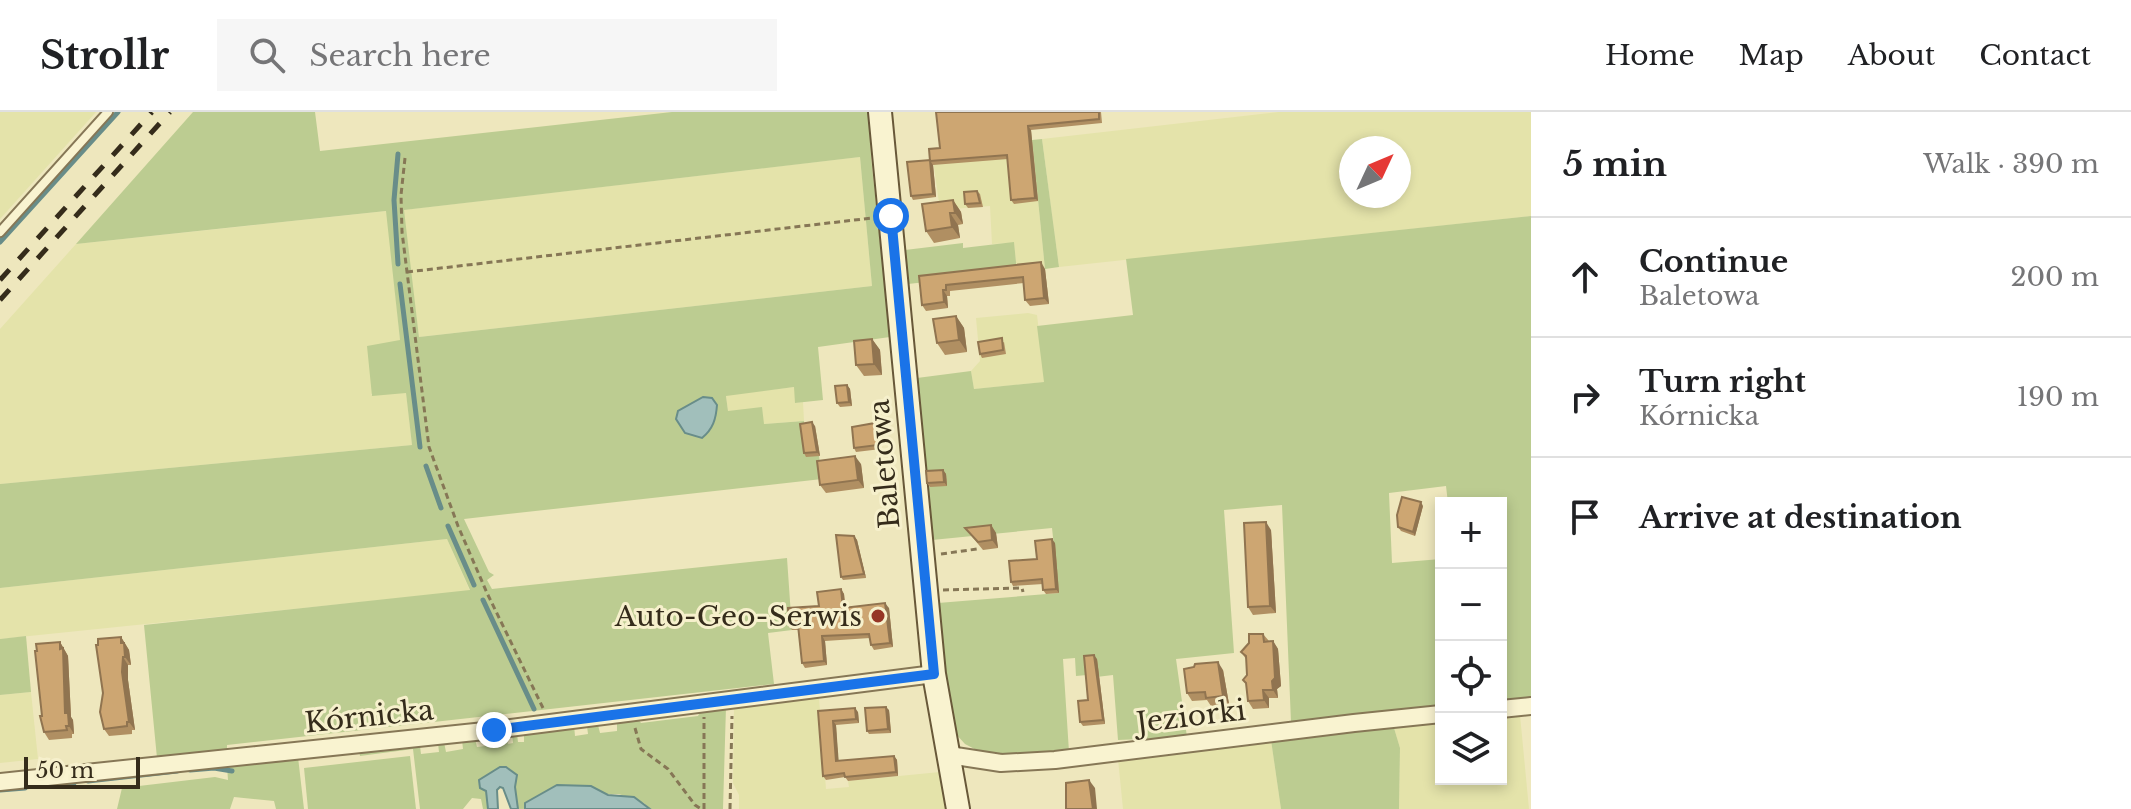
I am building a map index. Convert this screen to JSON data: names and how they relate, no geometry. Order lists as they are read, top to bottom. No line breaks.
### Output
{"streets":{"street":["Baletowa","Kórnicka","Jeziorki"]},"crossings":[["Baletowa","Kórnicka"],["Baletowa","Jeziorki"]],"places":["Auto-Geo-Serwis"],"scale_bar":"50 m","north":"top right","page":{"header":"Strollr","search":"Search here","nav":["Home","Map","About","Contact"],"heading":["5 min","Walk · 390 m"],"list":[["Continue","Baletowa","200 m"],["Turn right","Kórnicka","190 m"],"Arrive at destination"],"map_buttons":["+","−"],"scale":"50 m"}}
